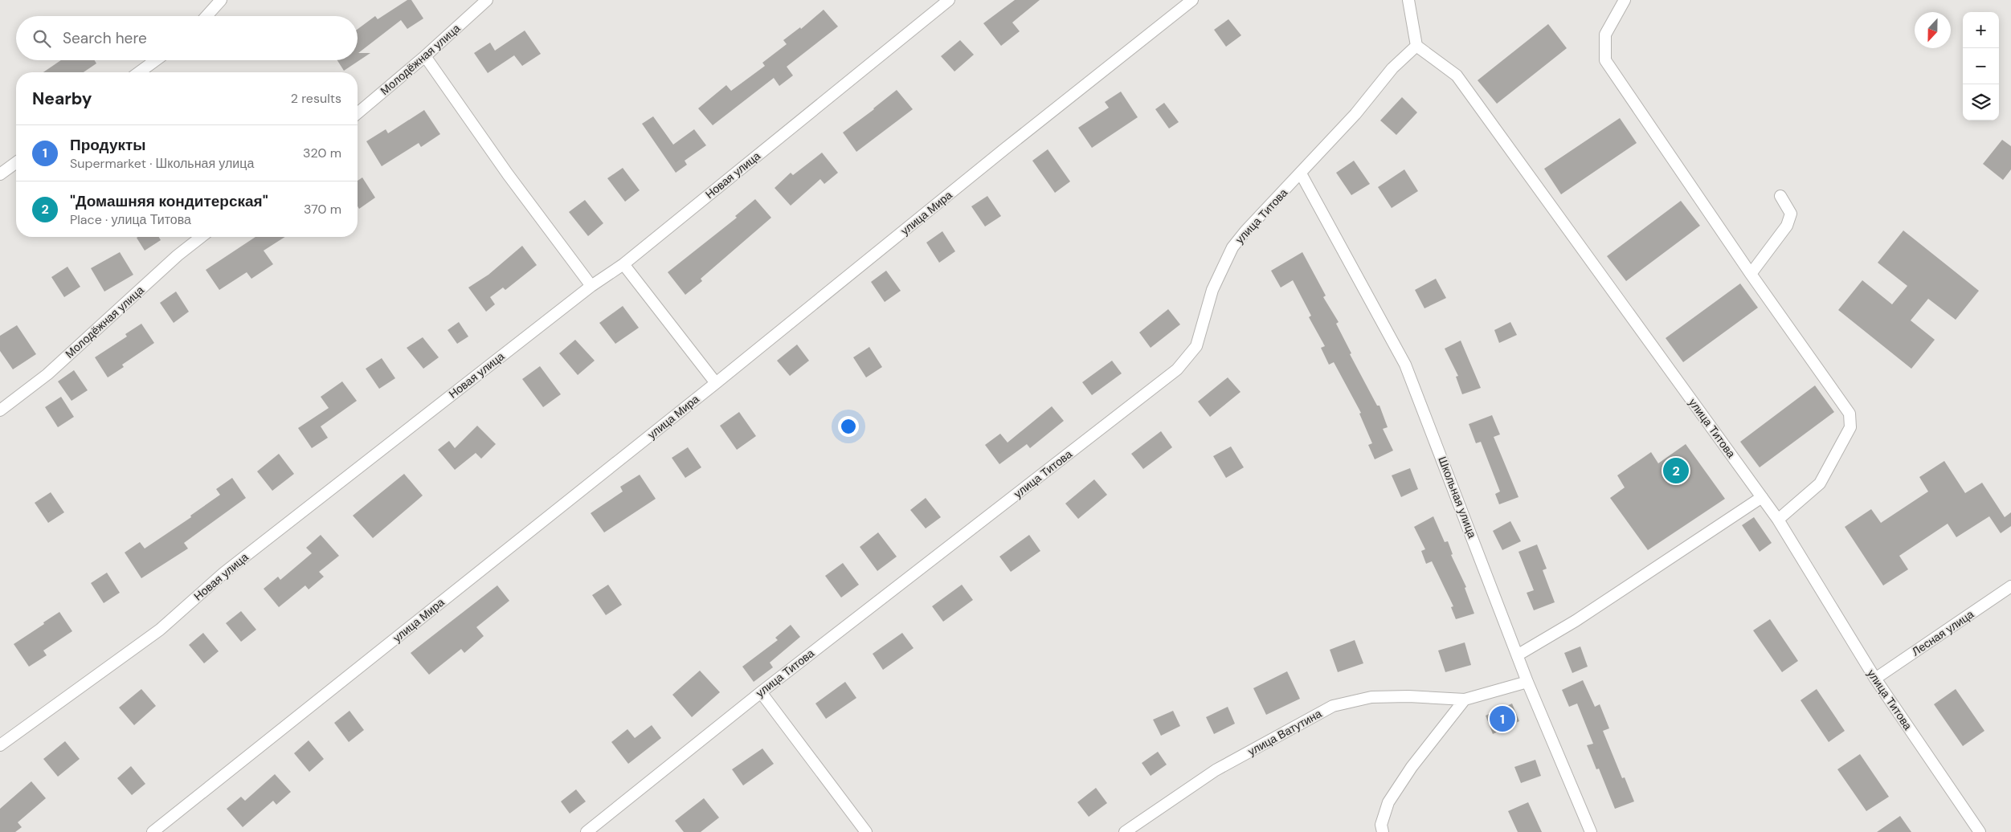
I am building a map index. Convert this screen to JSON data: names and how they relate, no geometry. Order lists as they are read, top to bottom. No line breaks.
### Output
{"streets":{"street":["Молодёжная улица","Новая улица","улица Мира","улица Титова","Школьная улица","Лесная улица","улица Ватутина"]},"crossings":[["улица Титова","Школьная улица"],["улица Титова","Лесная улица"],["Школьная улица","улица Ватутина"]],"north":"bottom","page":{"map_buttons":["+","−"],"search":"Search here","heading":["Nearby","2 results"],"list":[{"mark":"1","name":"Продукты","note":"Supermarket · Школьная улица","value":"320 m"},{"mark":"2","name":"\"Домашняя кондитерская\"","note":"Place · улица Титова","value":"370 m"}],"pins":["2","1"]}}
